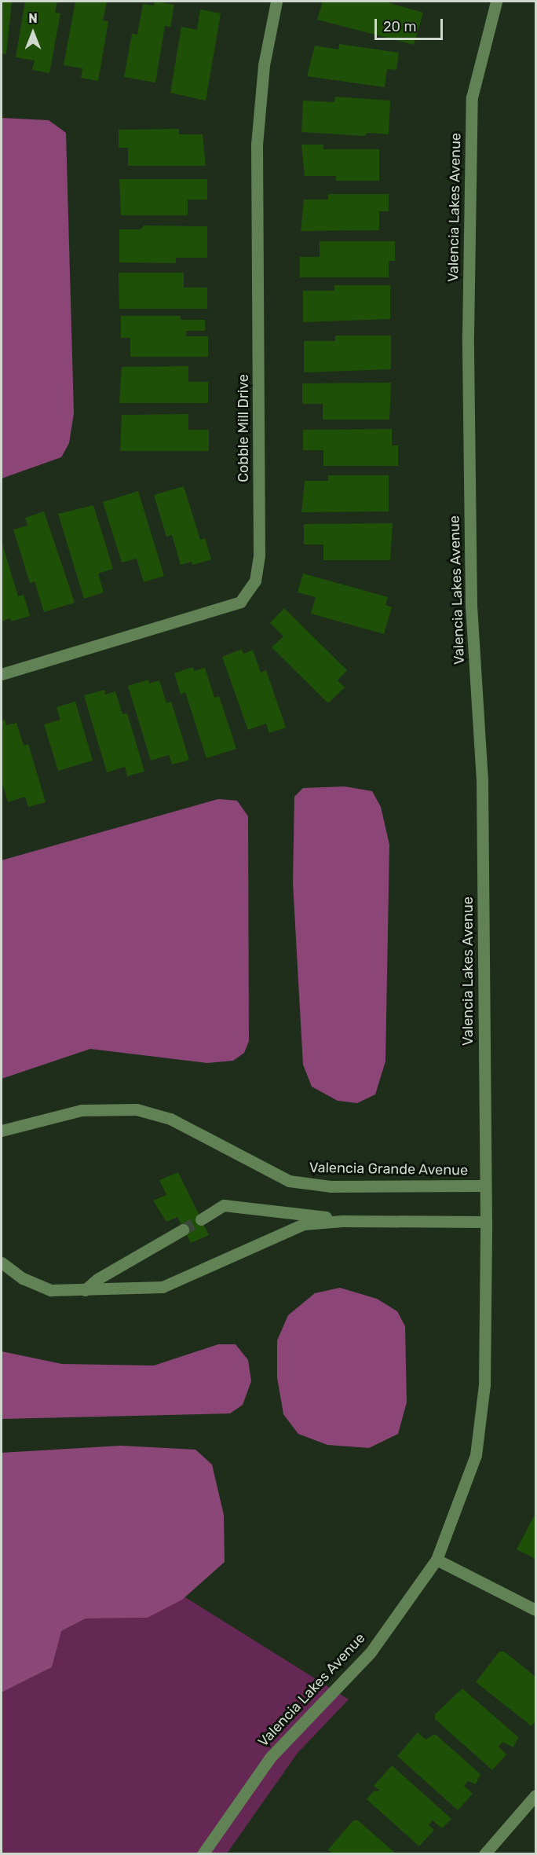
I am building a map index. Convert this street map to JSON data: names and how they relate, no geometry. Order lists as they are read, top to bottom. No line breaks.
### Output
{"streets":{"street":["Valencia Lakes Avenue","Cobble Mill Drive","Valencia Grande Avenue"]},"crossings":[["Valencia Lakes Avenue","Valencia Grande Avenue"]],"scale_bar":"20 m","north":"top"}
